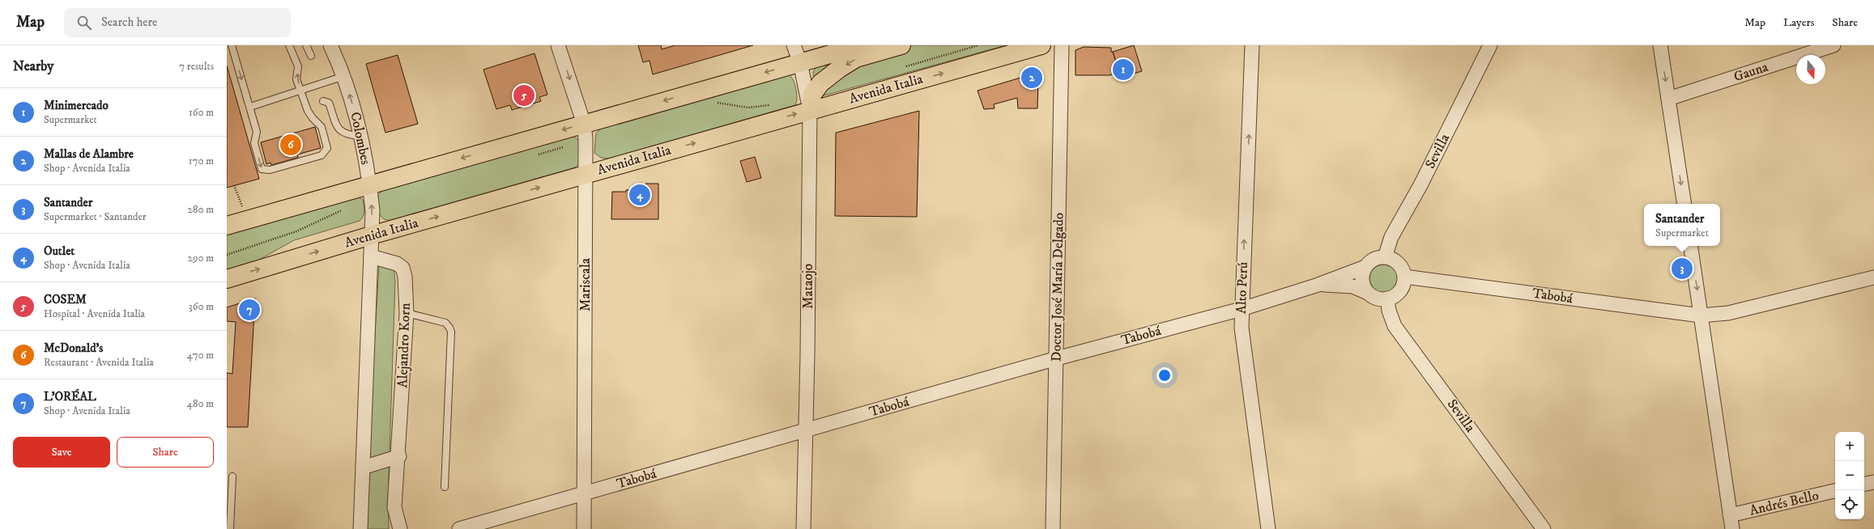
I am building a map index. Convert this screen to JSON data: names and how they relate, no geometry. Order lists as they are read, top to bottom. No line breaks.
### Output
{"streets":{"main road":["Avenida Italia"],"street":["Gauna","Colombes","Sevilla","Mariscala","Mataojo","Doctor José María Delgado","Alto Perú","Tabobá","Alejandro Korn","Andrés Bello"]},"crossings":[["Avenida Italia","Colombes"],["Avenida Italia","Mariscala"],["Avenida Italia","Mataojo"],["Sevilla","Tabobá"],["Mariscala","Tabobá"],["Mataojo","Tabobá"],["Doctor José María Delgado","Tabobá"],["Alto Perú","Tabobá"]],"one_way":["Colombes","Alto Perú"],"north":"bottom","page":{"header":"Map","search":"Search here","nav":["Map","Layers","Share"],"heading":["Nearby","7 results"],"pins":["1","2","5","6","4","3","7"],"list":[{"mark":"1","name":"Minimercado","note":"Supermarket","value":"160 m"},{"mark":"2","name":"Mallas de Alambre","note":"Shop · Avenida Italia","value":"170 m"},{"mark":"3","name":"Santander","note":"Supermarket · Santander","value":"280 m"},{"mark":"4","name":"Outlet","note":"Shop · Avenida Italia","value":"290 m"},{"mark":"5","name":"COSEM","note":"Hospital · Avenida Italia","value":"360 m"},{"mark":"6","name":"McDonald's","note":"Restaurant · Avenida Italia","value":"470 m"},{"mark":"7","name":"L'ORÉAL","note":"Shop · Avenida Italia","value":"480 m"}],"popup":["Santander","Supermarket"],"buttons":["Save","Share"],"map_buttons":["+","−"]}}
